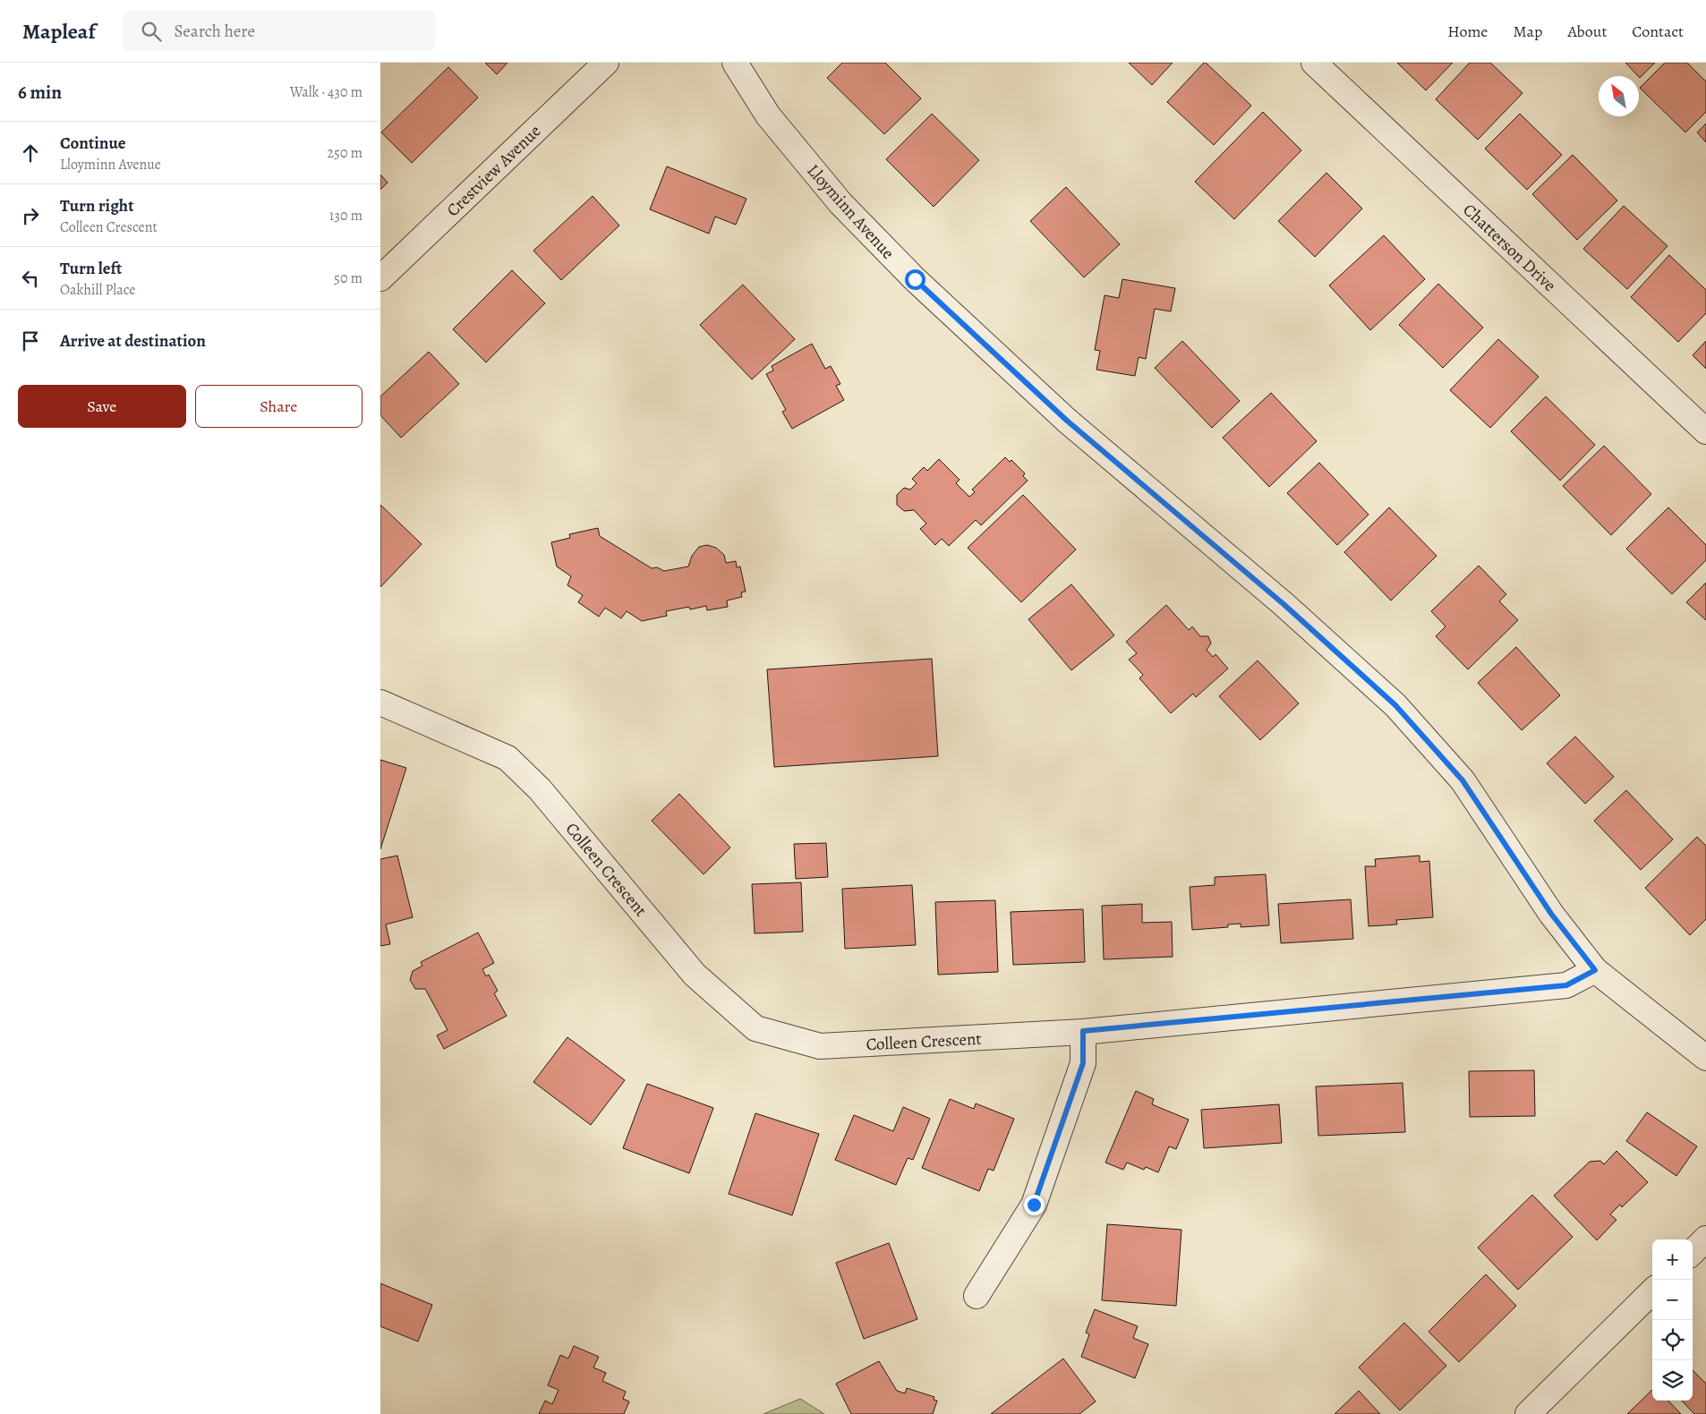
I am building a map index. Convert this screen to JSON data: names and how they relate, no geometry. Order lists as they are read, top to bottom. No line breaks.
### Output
{"streets":{"street":["Crestview Avenue","Lloyminn Avenue","Chatterson Drive","Colleen Crescent"]},"crossings":[["Lloyminn Avenue","Colleen Crescent"]],"north":"top left","page":{"header":"Mapleaf","search":"Search here","nav":["Home","Map","About","Contact"],"heading":["6 min","Walk · 430 m"],"list":[["Continue","Lloyminn Avenue","250 m"],["Turn right","Colleen Crescent","130 m"],["Turn left","Oakhill Place","50 m"],"Arrive at destination"],"buttons":["Save","Share"],"map_buttons":["+","−"]}}
